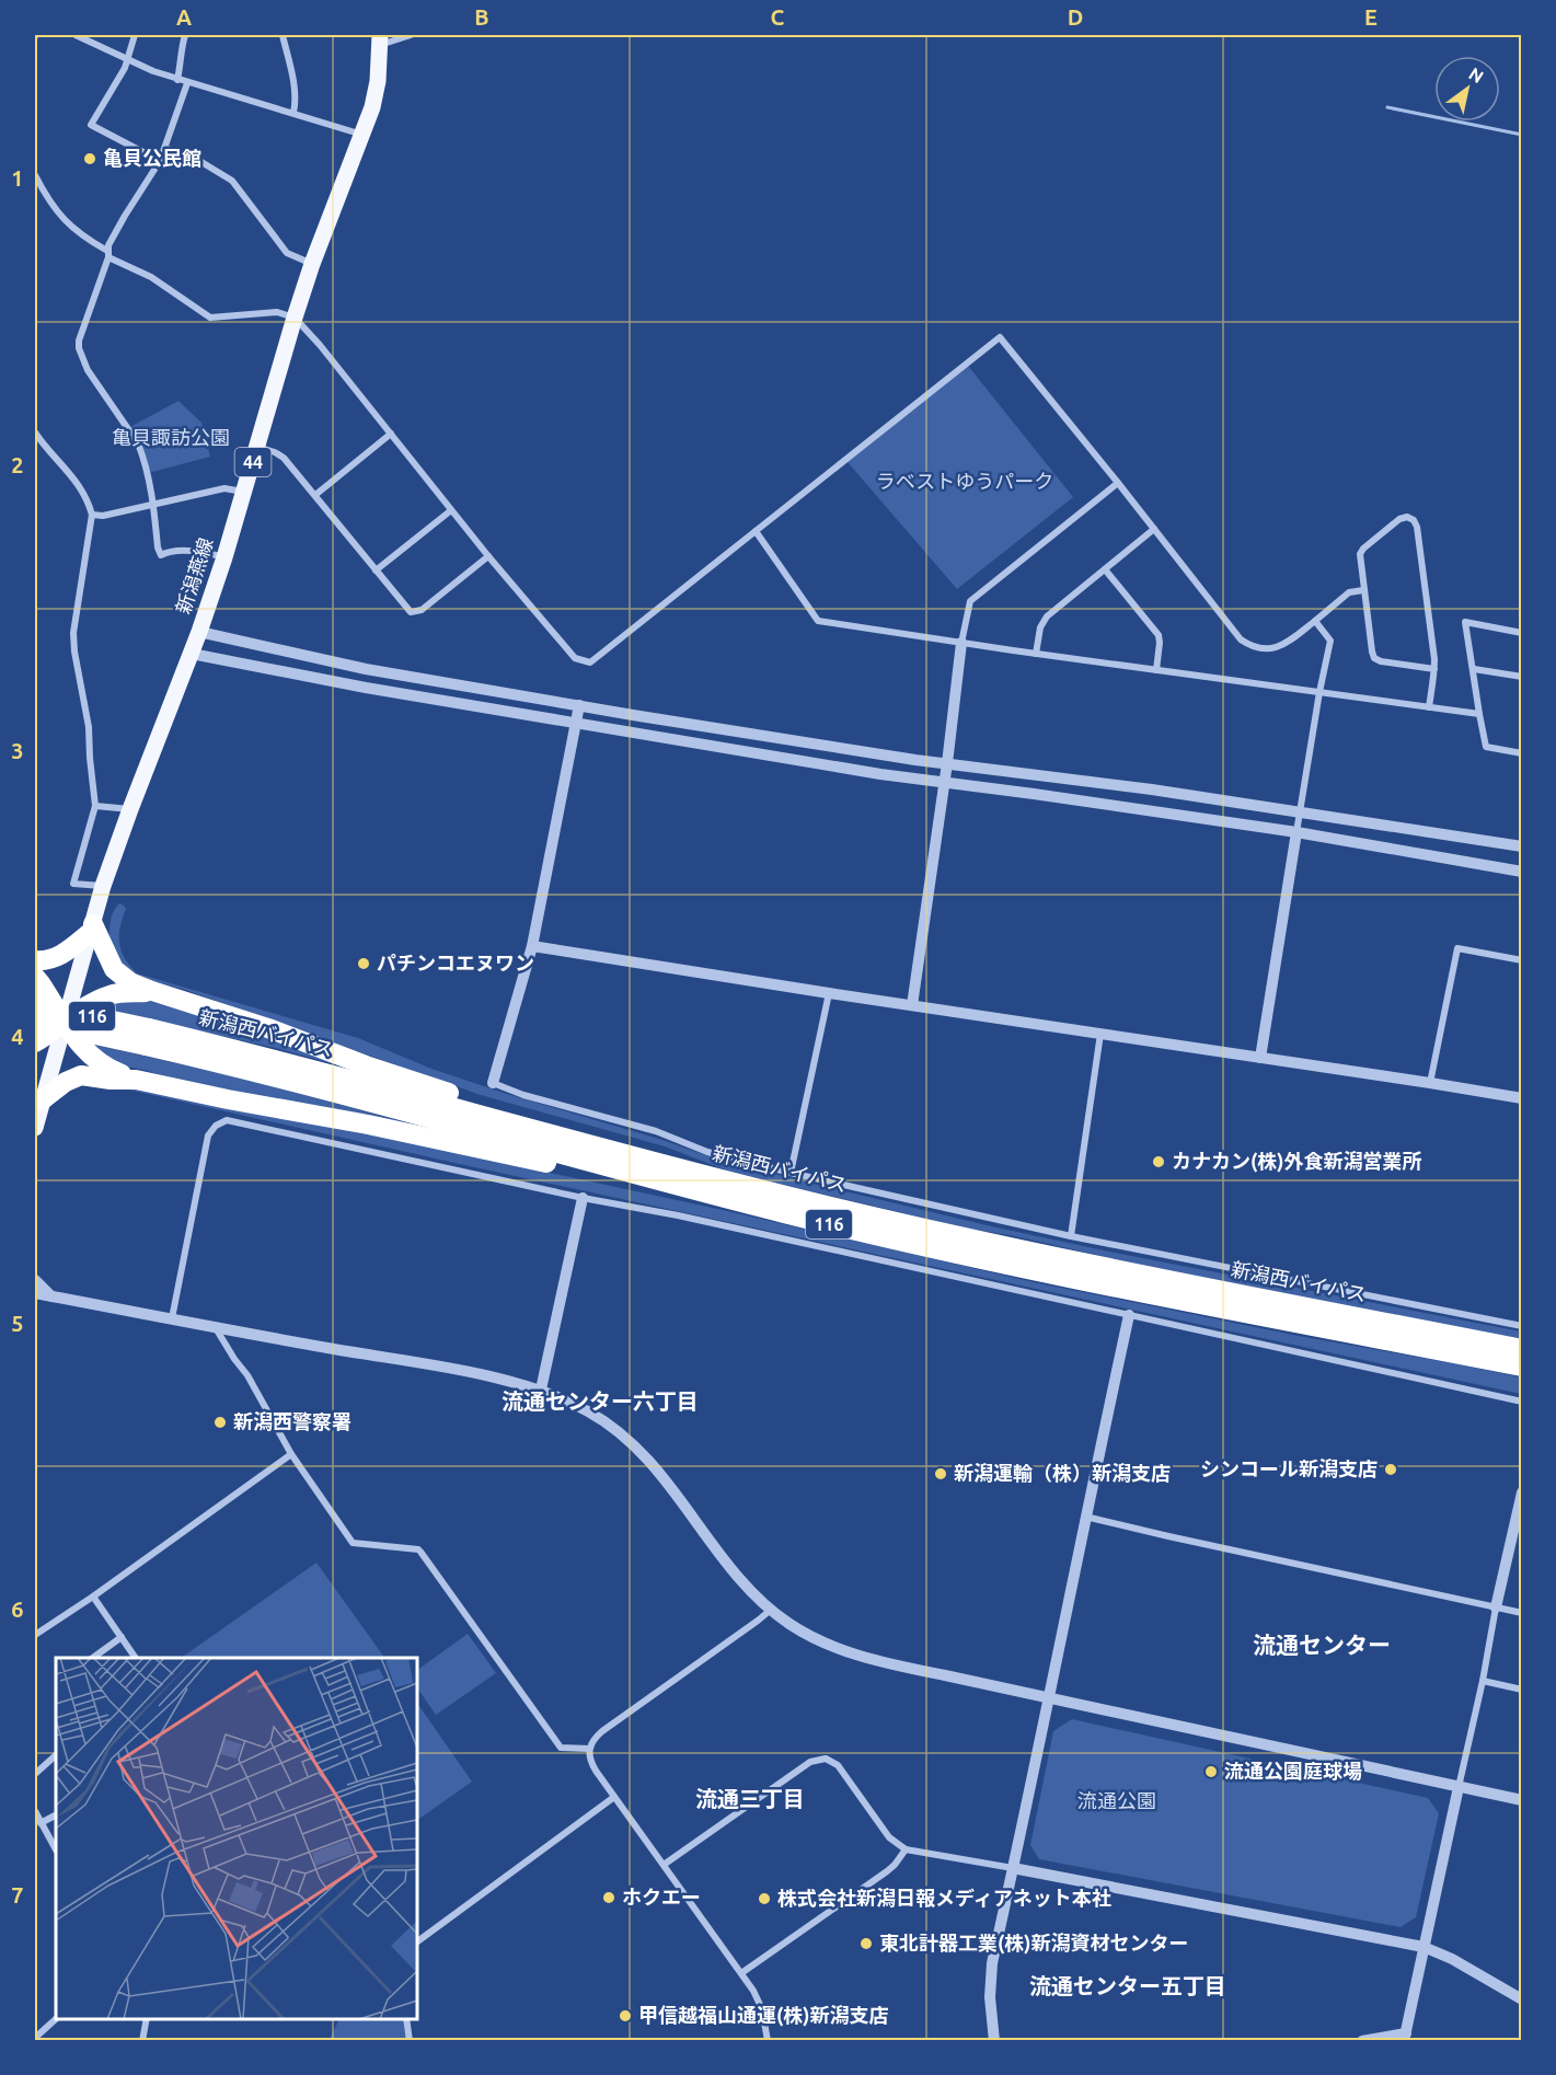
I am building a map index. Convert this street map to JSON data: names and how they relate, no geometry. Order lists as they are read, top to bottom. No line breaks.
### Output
{"streets":{"highway":["116","新潟西バイパス"],"main road":["44","新潟燕線"]},"districts":["流通センター六丁目","流通センター","流通三丁目","流通センター五丁目"],"parks":["亀貝諏訪公園","ラベストゆうパーク","流通公園"],"places":["亀貝公民館","パチンコエヌワン","カナカン(株)外食新潟営業所","新潟西警察署","シンコール新潟支店","新潟運輸（株）新潟支店","流通公園庭球場","ホクエー","株式会社新潟日報メディアネット本社","東北計器工業(株)新潟資材センター","甲信越福山通運(株)新潟支店"],"north":"top right","grid":{"columns":["A","B","C","D","E"],"rows":["1","2","3","4","5","6","7"]}}
